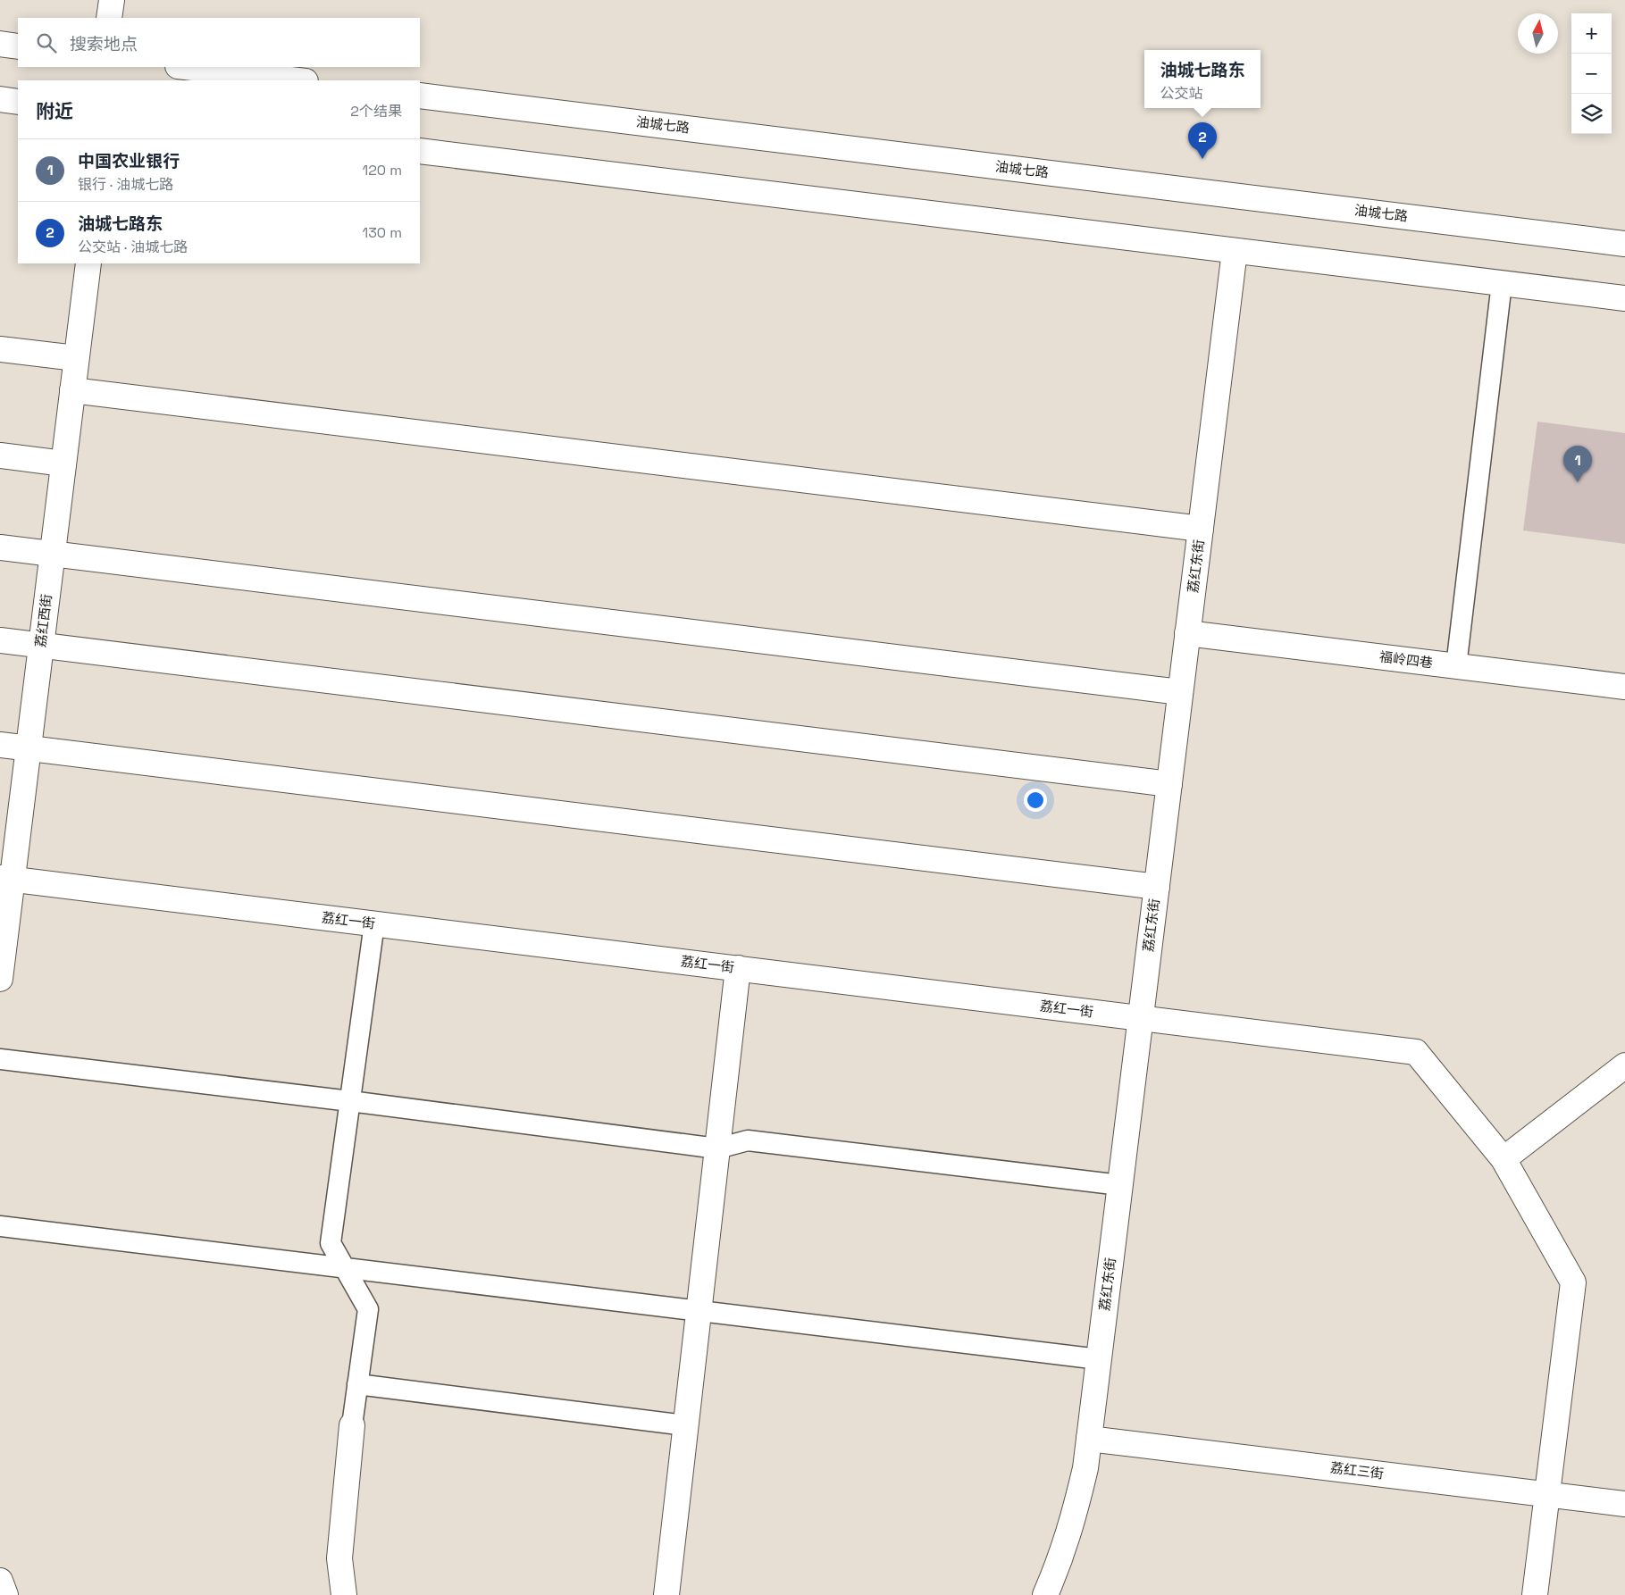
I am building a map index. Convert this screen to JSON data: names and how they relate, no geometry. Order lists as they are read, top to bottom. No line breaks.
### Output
{"streets":{"street":["油城七路","荔红东街","荔红西街","福岭四巷","荔红一街","荔红三街"]},"crossings":[["荔红东街","福岭四巷"],["荔红东街","荔红一街"],["荔红东街","荔红三街"],["荔红西街","荔红一街"]],"north":"top","page":{"map_buttons":["+","−"],"search":"搜索地点","popup":["油城七路东","公交站"],"heading":["附近","2个结果"],"pins":["2","1"],"list":[{"mark":"1","name":"中国农业银行","note":"银行 · 油城七路","value":"120 m"},{"mark":"2","name":"油城七路东","note":"公交站 · 油城七路","value":"130 m"}]}}
